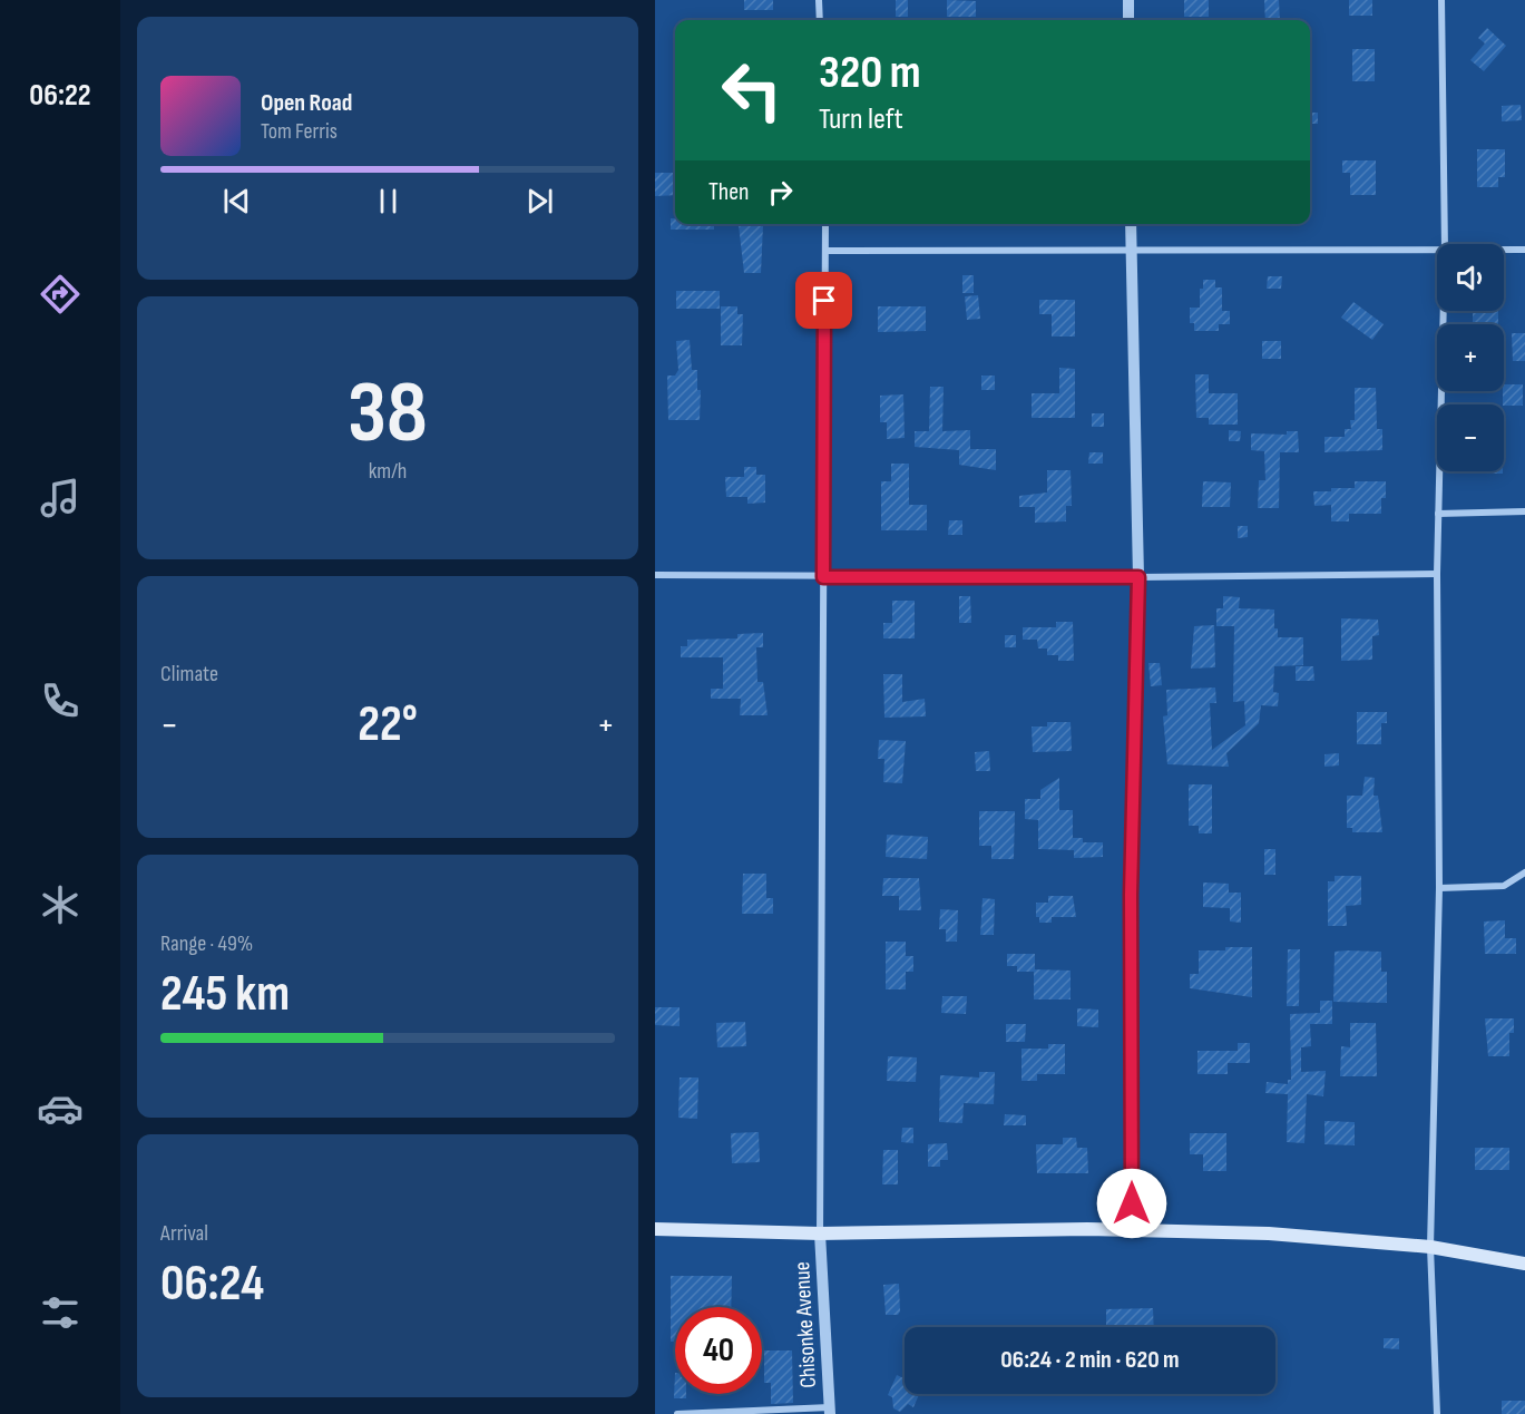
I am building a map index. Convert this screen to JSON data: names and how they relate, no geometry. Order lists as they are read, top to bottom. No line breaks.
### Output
{"streets":{"street":["Chisonke Avenue"]},"page":{"tabs":"06:22","turn":["320 m","Turn left"],"song":["Open Road","Tom Ferris"],"then":"Then","map_buttons":["+","−"],"tile":[["38","km/h"],"Climate",["Range · 49%","245 km"],["Arrival","06:24"]],"heat":["−","22°","+"],"limit":"40","trip":"06:24 · 2 min · 620 m"}}
